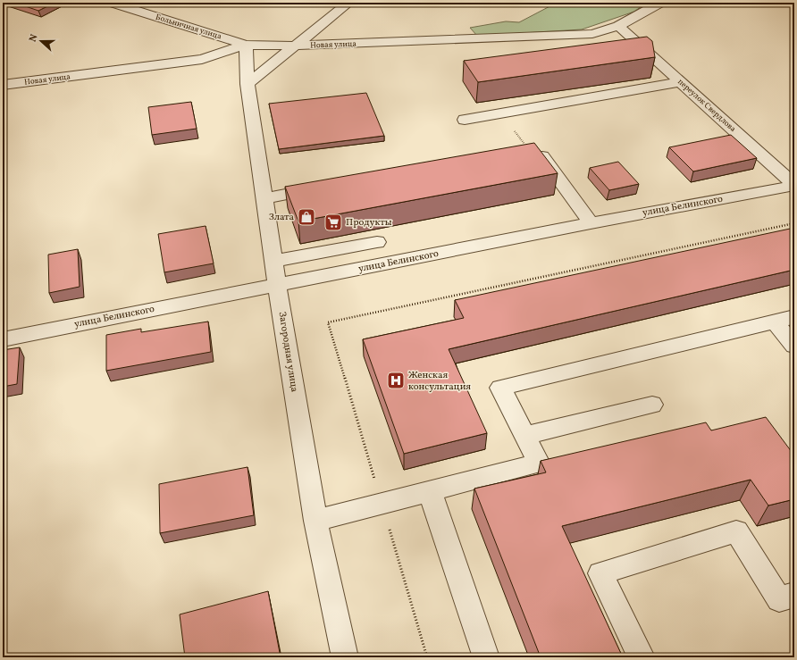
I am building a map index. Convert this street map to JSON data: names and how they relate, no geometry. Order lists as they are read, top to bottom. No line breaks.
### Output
{"streets":{"street":["Больничная улица","Новая улица","переулок Свердлова","улица Белинского","Загородная улица"]},"crossings":[["Больничная улица","Новая улица"],["Больничная улица","Загородная улица"],["Новая улица","переулок Свердлова"],["Новая улица","Загородная улица"],["переулок Свердлова","улица Белинского"],["улица Белинского","Загородная улица"]],"places":{"shop":["Злата"],"supermarket":["Продукты"],"hospital":["Женская консультация"]},"north":"left"}
